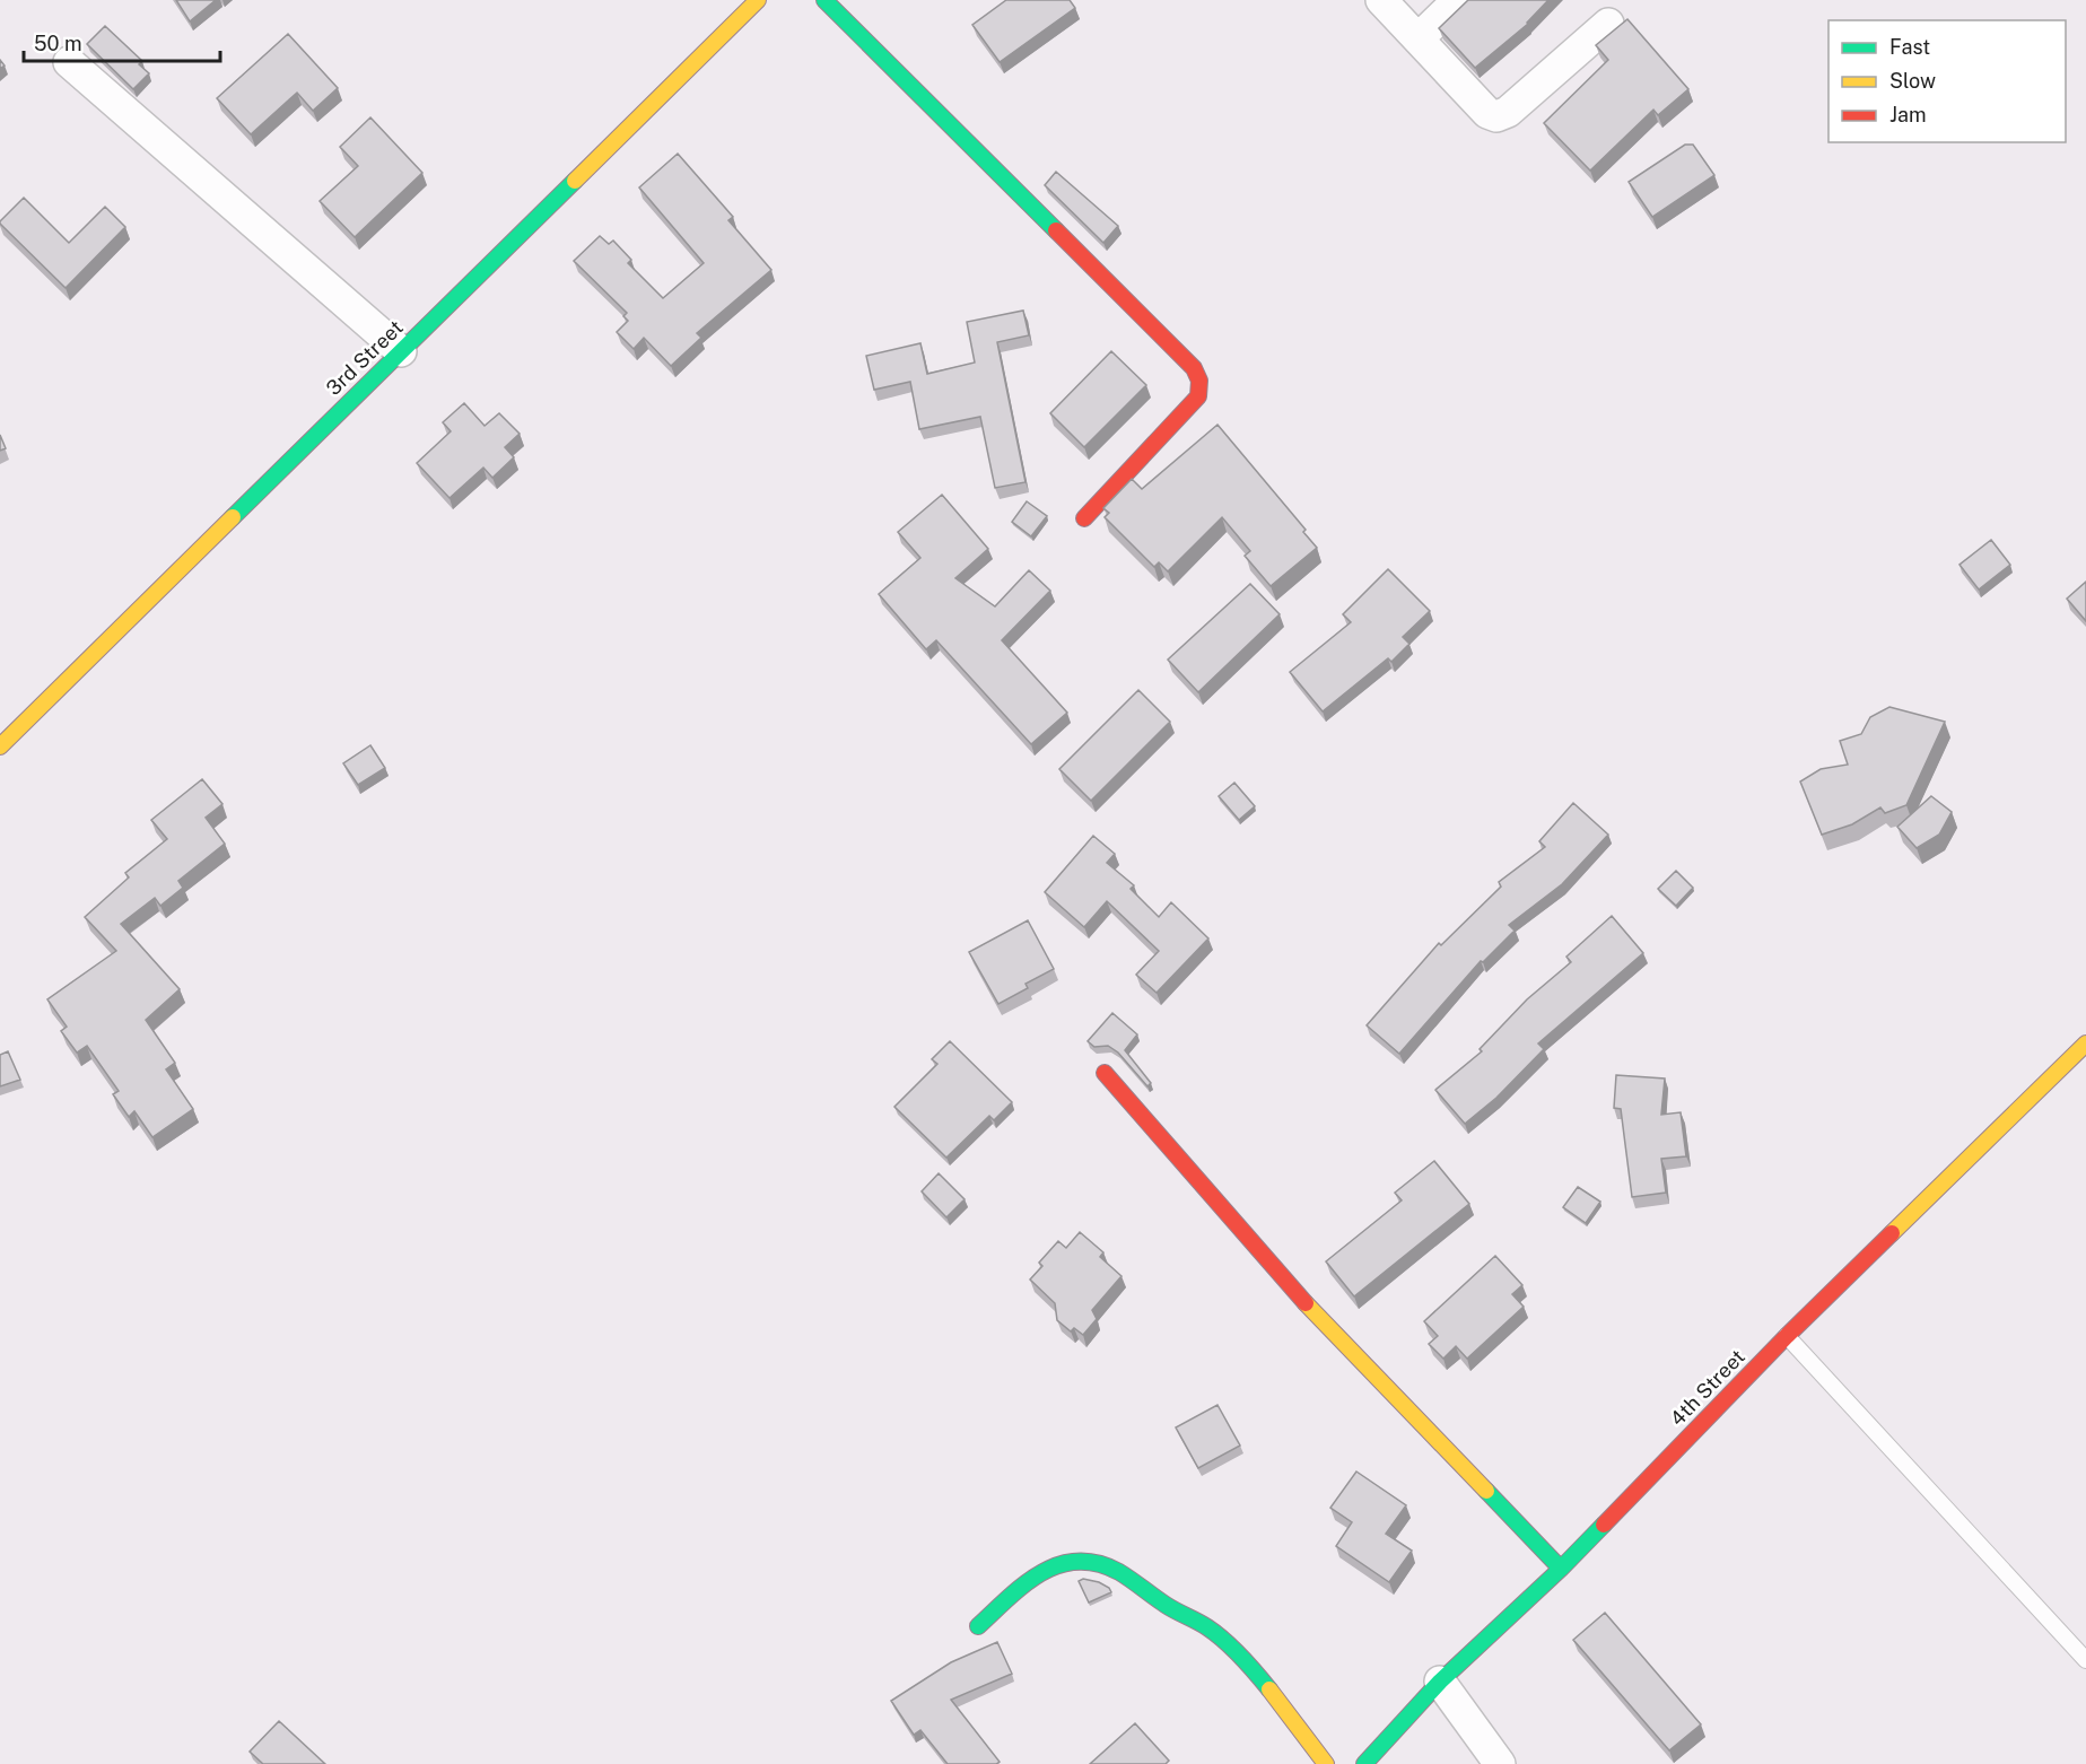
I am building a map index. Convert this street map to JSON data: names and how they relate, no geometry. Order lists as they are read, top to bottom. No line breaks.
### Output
{"streets":{"street":["3rd Street","4th Street"]},"legend":["Fast","Slow","Jam"],"scale_bar":"50 m"}
